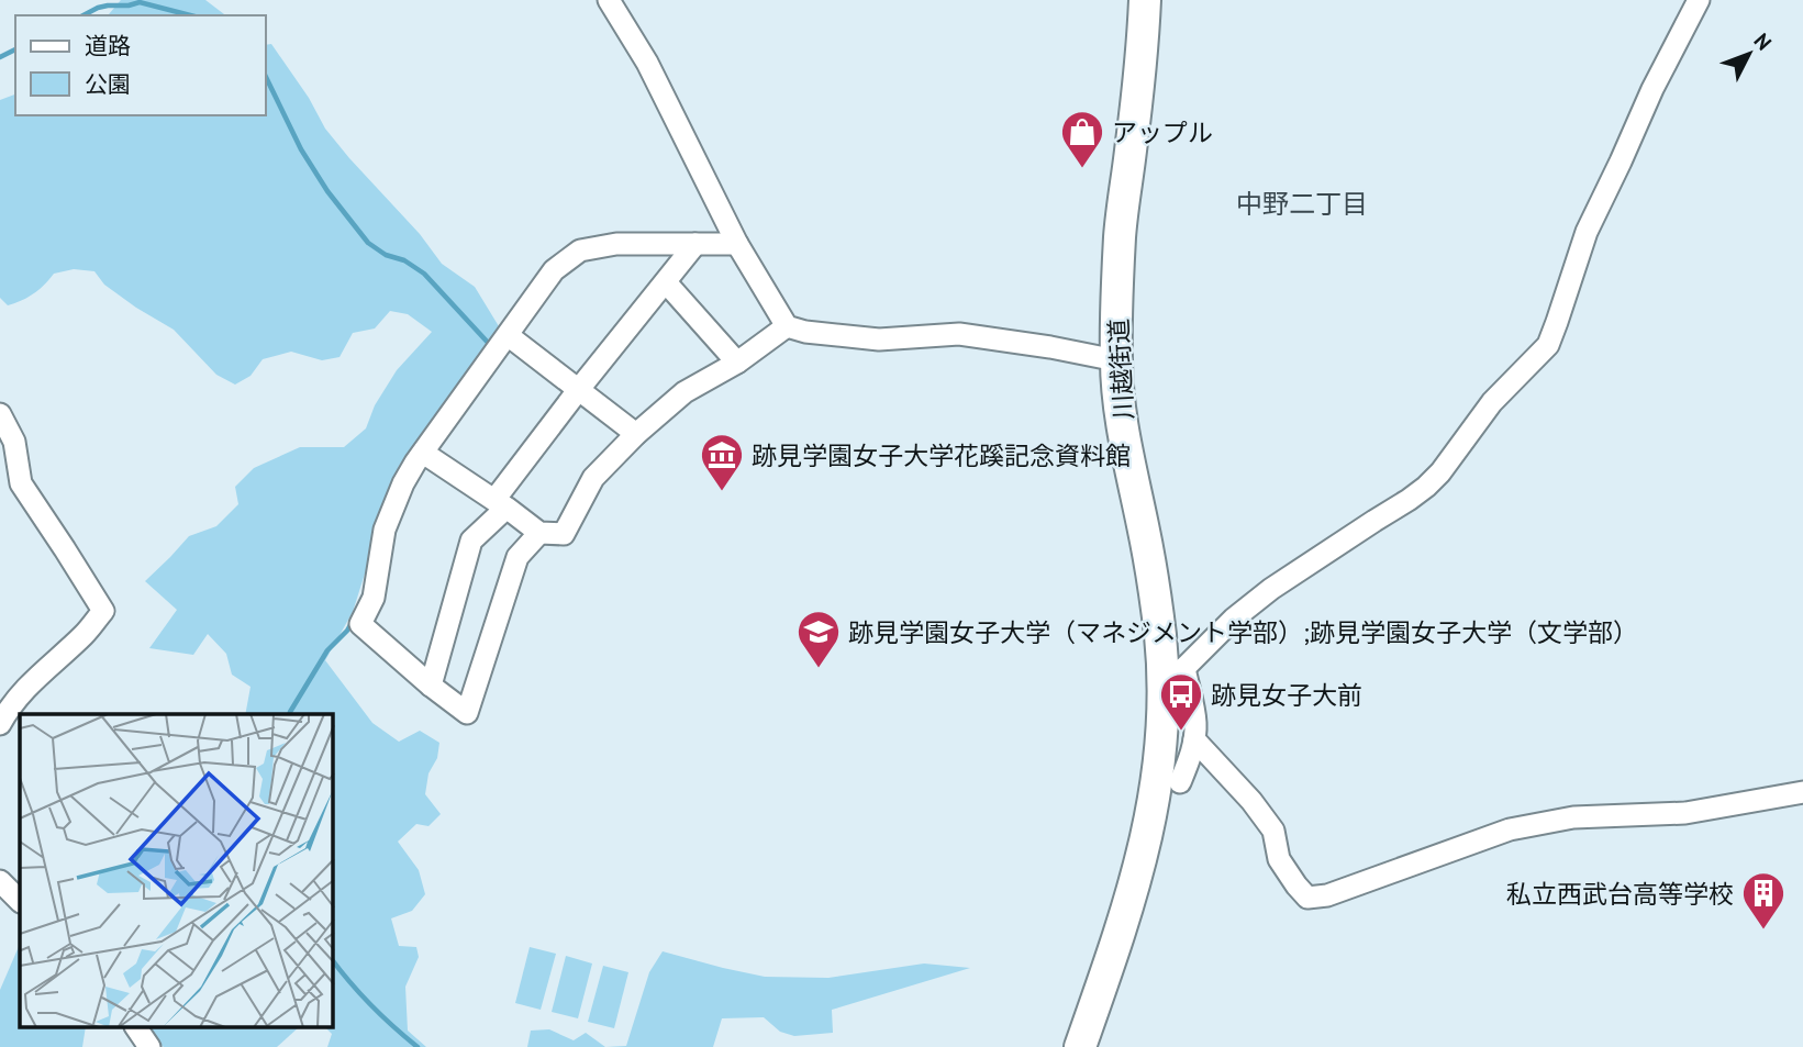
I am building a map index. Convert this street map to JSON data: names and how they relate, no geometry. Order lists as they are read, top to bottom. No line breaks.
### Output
{"streets":{"highway":["川越街道"]},"districts":["中野二丁目"],"places":{"shop":["アップル"],"museum":["跡見学園女子大学花蹊記念資料館"],"school or university":["跡見学園女子大学（マネジメント学部）;跡見学園女子大学（文学部）"],"bus stop":["跡見女子大前"],"building":["私立西武台高等学校"]},"legend":["道路","公園"],"north":"top right"}
